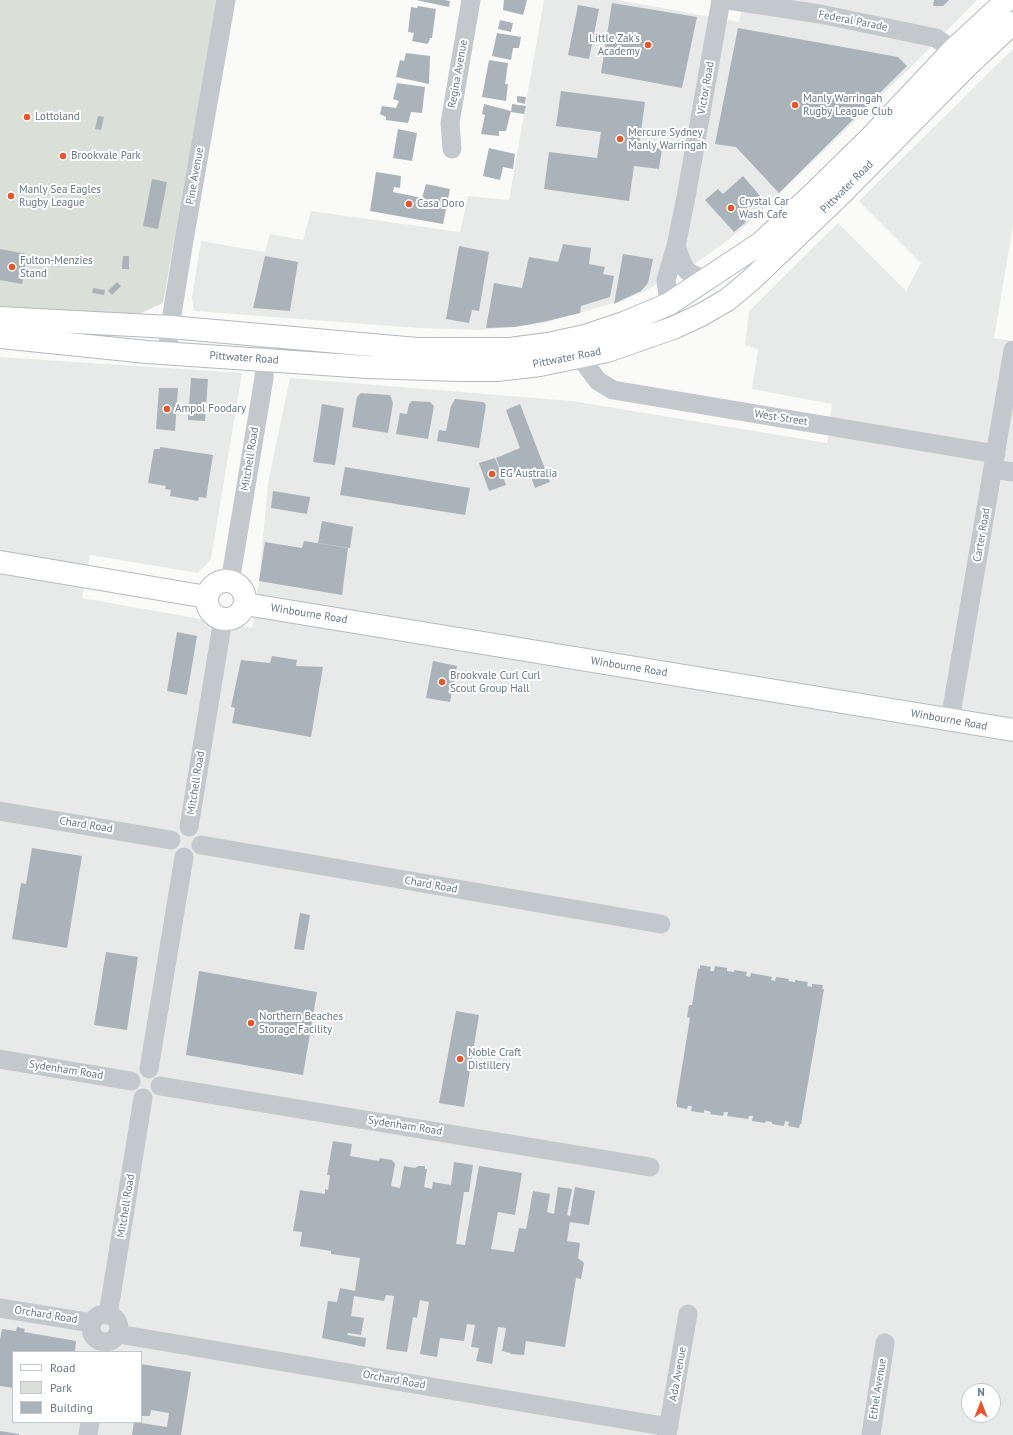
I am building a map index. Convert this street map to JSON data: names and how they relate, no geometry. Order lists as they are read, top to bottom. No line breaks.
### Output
{"streets":{"main road":["Pittwater Road","Winbourne Road"],"street":["Federal Parade","Regina Avenue","Victor Road","Pine Avenue","West Street","Mitchell Road","Carter Road","Chard Road","Sydenham Road","Orchard Road","Ada Avenue","Ethel Avenue"]},"crossings":[["Federal Parade","Pittwater Road"],["Victor Road","Pittwater Road"],["Pine Avenue","Pittwater Road"],["Pittwater Road","West Street"],["Pittwater Road","Mitchell Road"],["West Street","Carter Road"],["Mitchell Road","Winbourne Road"],["Mitchell Road","Chard Road"],["Mitchell Road","Sydenham Road"],["Mitchell Road","Orchard Road"],["Carter Road","Winbourne Road"],["Orchard Road","Ada Avenue"]],"places":["Little Zak's Academy","Manly Warringah Rugby League Club","Lottoland","Mercure Sydney Manly Warringah","Brookvale Park","Manly Sea Eagles Rugby League","Casa Doro","Crystal Car Wash Cafe","Fulton-Menzies Stand","Ampol Foodary","EG Australia","Brookvale Curl Curl Scout Group Hall","Northern Beaches Storage Facility","Noble Craft Distillery"],"legend":["Road","Park","Building"],"north":"top"}
